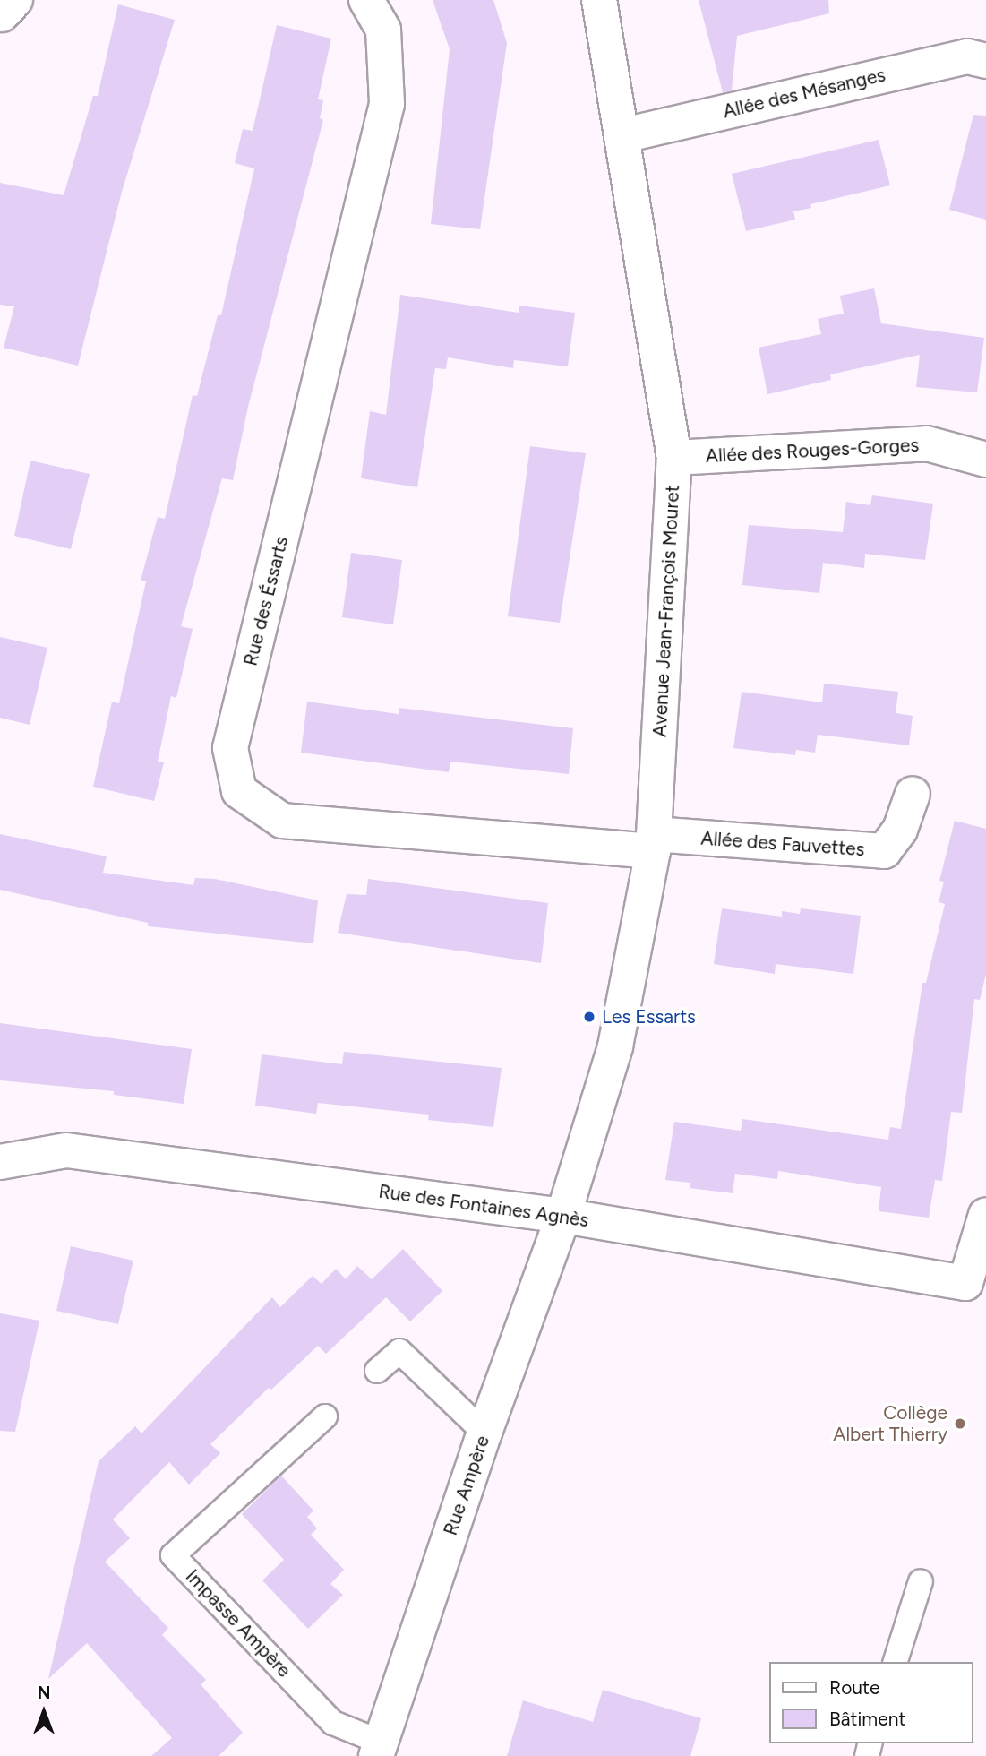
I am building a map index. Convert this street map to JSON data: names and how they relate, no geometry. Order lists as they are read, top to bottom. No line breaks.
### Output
{"streets":{"street":["Allée des Mésanges","Allée des Rouges-Gorges","Rue des Éssarts","Avenue Jean-François Mouret","Allée des Fauvettes","Rue des Fontaines Agnès","Rue Ampère"],"lane":["Impasse Ampère"]},"crossings":[["Allée des Mésanges","Avenue Jean-François Mouret"],["Allée des Rouges-Gorges","Avenue Jean-François Mouret"],["Rue des Éssarts","Avenue Jean-François Mouret"],["Rue des Éssarts","Allée des Fauvettes"],["Avenue Jean-François Mouret","Allée des Fauvettes"],["Avenue Jean-François Mouret","Rue des Fontaines Agnès"],["Avenue Jean-François Mouret","Rue Ampère"],["Rue des Fontaines Agnès","Rue Ampère"],["Rue Ampère","Impasse Ampère"]],"places":["Les Essarts","Collège Albert Thierry"],"legend":["Route","Bâtiment"],"north":"top"}
